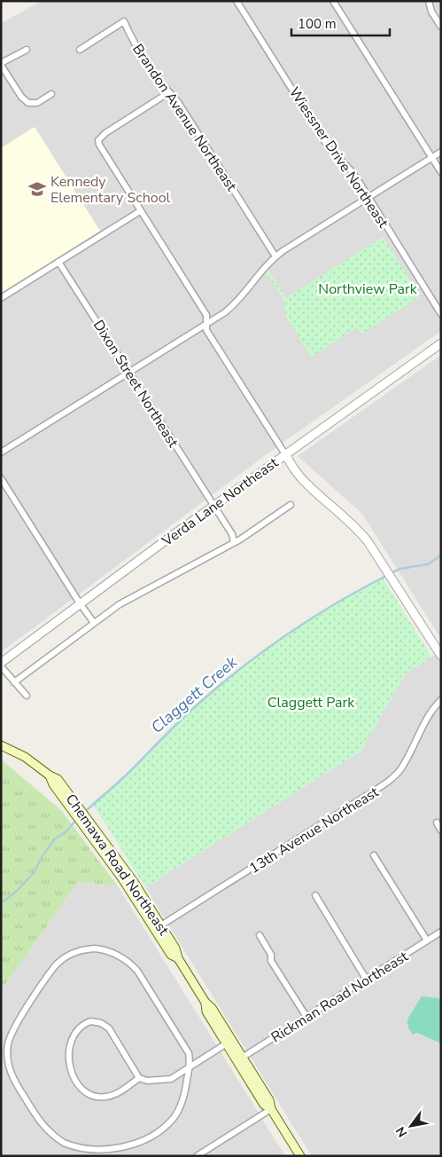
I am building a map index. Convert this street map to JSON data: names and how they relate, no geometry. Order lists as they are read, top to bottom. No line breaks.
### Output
{"streets":{"main road":["Chemawa Road Northeast"],"street":["Brandon Avenue Northeast","Wiessner Drive Northeast","Dixon Street Northeast","Verda Lane Northeast","13th Avenue Northeast","Rickman Road Northeast"]},"crossings":[["Dixon Street Northeast","Verda Lane Northeast"],["13th Avenue Northeast","Chemawa Road Northeast"],["Chemawa Road Northeast","Rickman Road Northeast"]],"water":["Claggett Creek"],"parks":["Northview Park","Claggett Park"],"places":{"school or university":["Kennedy Elementary School"]},"scale_bar":"100 m","north":"bottom left"}
